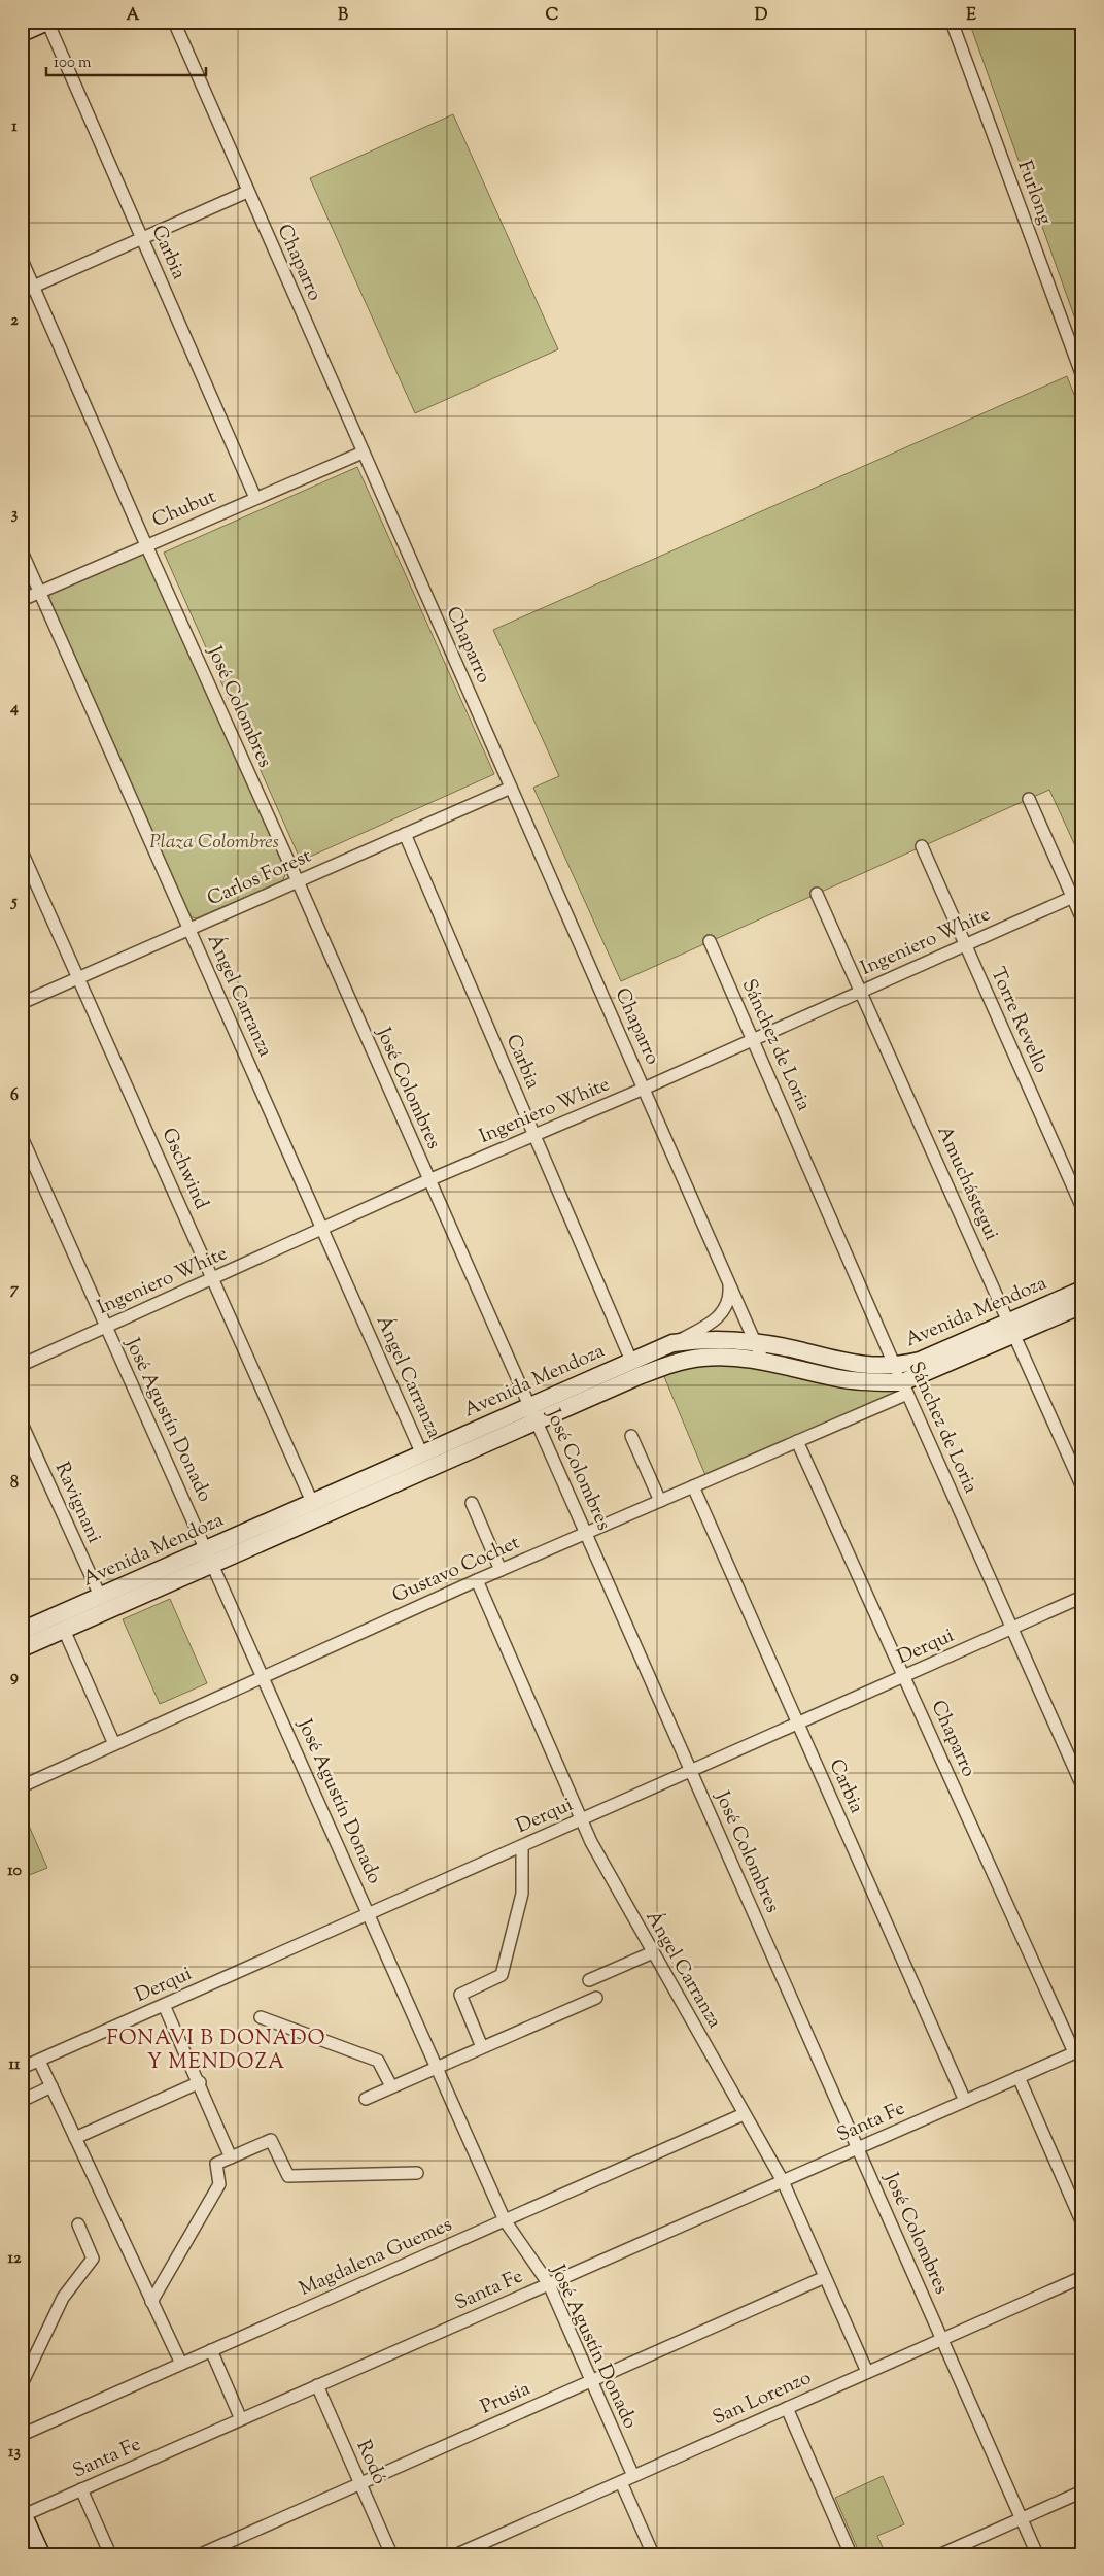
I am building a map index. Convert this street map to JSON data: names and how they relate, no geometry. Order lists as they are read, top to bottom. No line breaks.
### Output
{"streets":{"main road":["Avenida Mendoza"],"street":["Furlong","Carbia","Chaparro","Chubut","José Colombres","Carlos Forest","Ingeniero White","Ángel Carranza","Torre Revello","Sánchez de Loria","Gschwind","Amuchástegui","José Agustín Donado","Ravignani","Gustavo Cochet","Derqui","Santa Fe","Magdalena Guemes","Prusia","San Lorenzo","Rodó"]},"crossings":[["Carbia","Chubut"],["Carbia","Carlos Forest"],["Carbia","Ingeniero White"],["Carbia","Avenida Mendoza"],["Carbia","Gustavo Cochet"],["Carbia","Derqui"],["Carbia","Santa Fe"],["Chaparro","Chubut"],["Chaparro","Carlos Forest"],["Chaparro","Ingeniero White"],["Chaparro","Avenida Mendoza"],["Chaparro","Gustavo Cochet"],["Chaparro","Derqui"],["Chaparro","Santa Fe"],["Chubut","José Colombres"],["Chubut","Ángel Carranza"],["José Colombres","Carlos Forest"],["José Colombres","Ingeniero White"],["José Colombres","Avenida Mendoza"],["José Colombres","Gustavo Cochet"],["José Colombres","Derqui"],["José Colombres","Santa Fe"],["José Colombres","San Lorenzo"],["Carlos Forest","Ángel Carranza"],["Carlos Forest","Gschwind"],["Ingeniero White","Ángel Carranza"],["Ingeniero White","Torre Revello"],["Ingeniero White","Sánchez de Loria"],["Ingeniero White","Gschwind"],["Ingeniero White","Amuchástegui"],["Ingeniero White","José Agustín Donado"],["Ángel Carranza","Avenida Mendoza"],["Ángel Carranza","Gustavo Cochet"],["Ángel Carranza","Derqui"],["Ángel Carranza","Santa Fe"],["Ángel Carranza","Magdalena Guemes"],["Ángel Carranza","Prusia"],["Ángel Carranza","San Lorenzo"],["Sánchez de Loria","Avenida Mendoza"],["Sánchez de Loria","Gustavo Cochet"],["Sánchez de Loria","Derqui"],["Gschwind","Avenida Mendoza"],["Amuchástegui","Avenida Mendoza"],["Avenida Mendoza","José Agustín Donado"],["Avenida Mendoza","Ravignani"],["Avenida Mendoza","Gustavo Cochet"],["José Agustín Donado","Gustavo Cochet"],["José Agustín Donado","Derqui"],["José Agustín Donado","Santa Fe"],["José Agustín Donado","Magdalena Guemes"],["José Agustín Donado","Prusia"],["José Agustín Donado","San Lorenzo"],["Santa Fe","Rodó"],["Prusia","Rodó"]],"districts":["FONAVI B DONADO Y MENDOZA"],"parks":["Plaza Colombres"],"scale_bar":"100 m","grid":{"columns":["A","B","C","D","E"],"rows":["1","2","3","4","5","6","7","8","9","10","11","12","13"]}}
